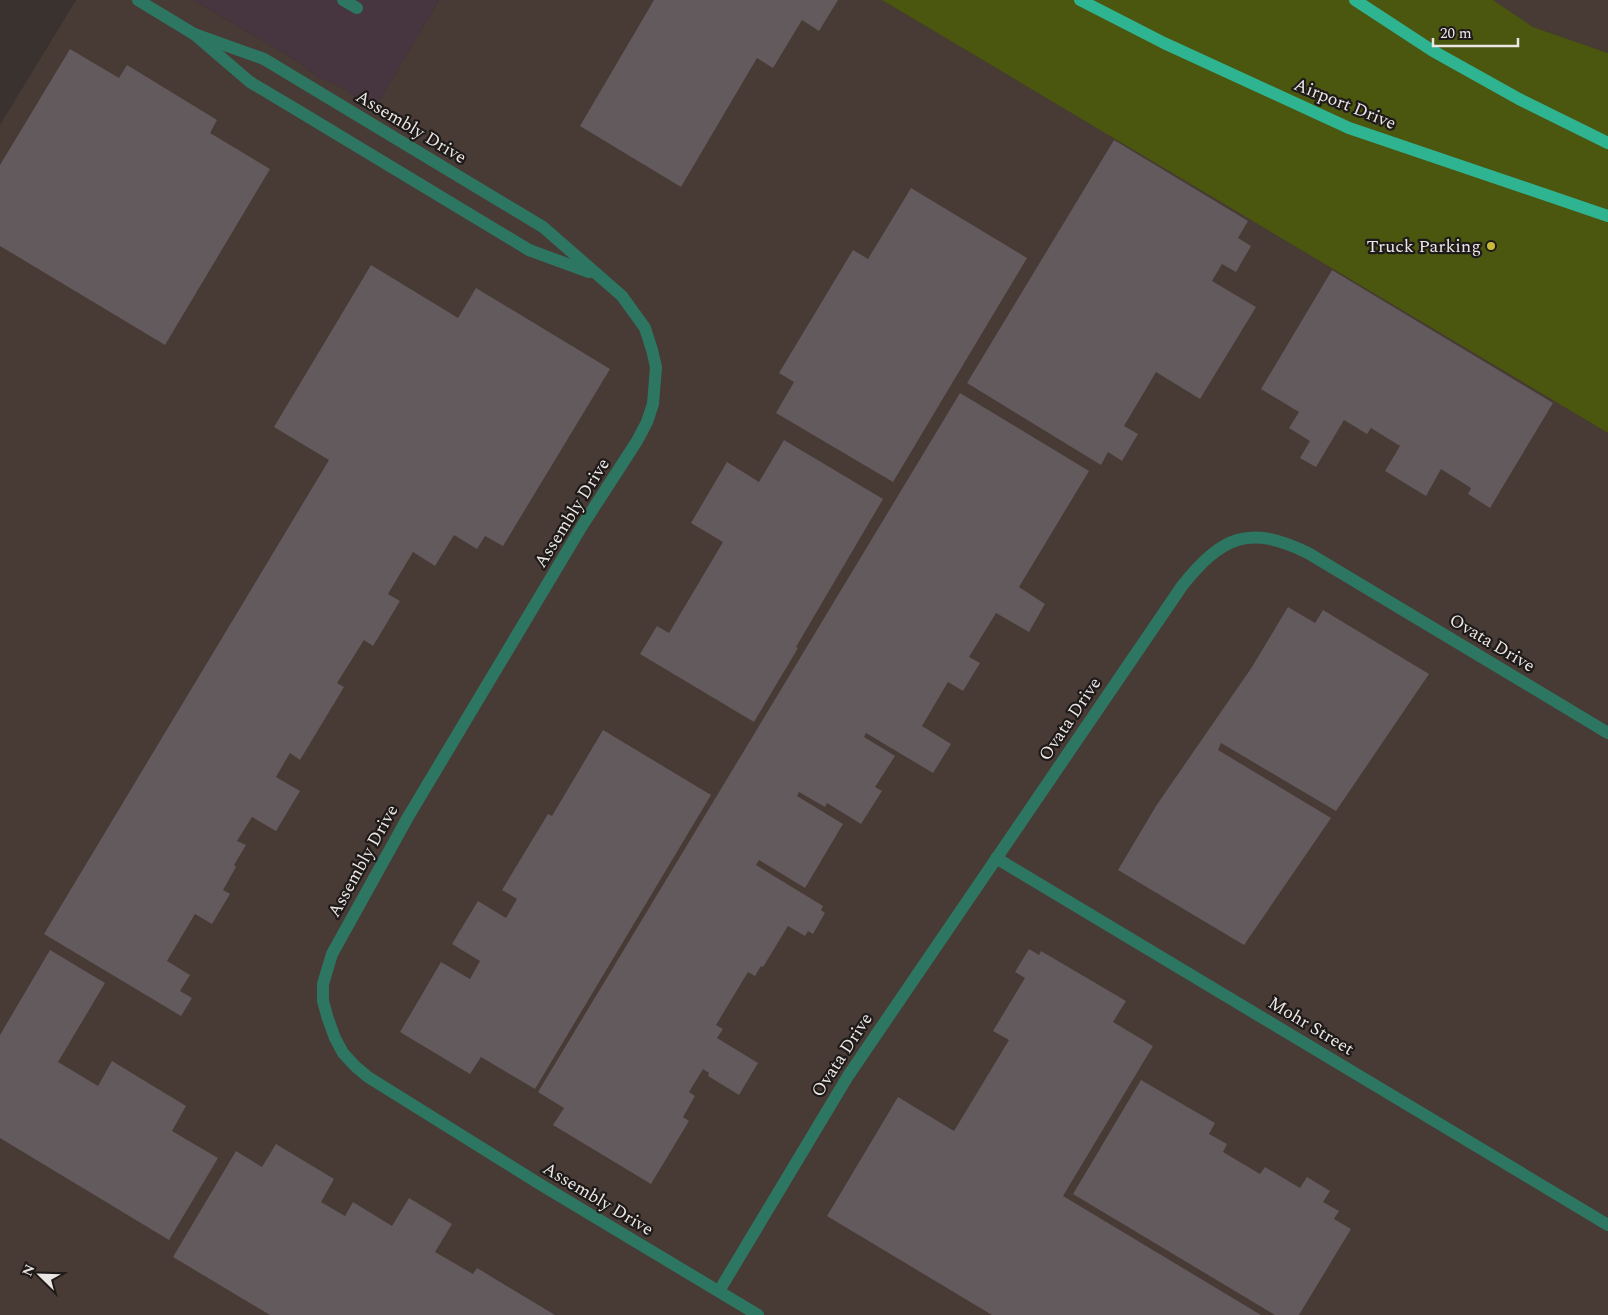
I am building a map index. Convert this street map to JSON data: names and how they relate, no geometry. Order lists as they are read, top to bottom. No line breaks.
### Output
{"streets":{"main road":["Airport Drive"],"street":["Assembly Drive","Ovata Drive","Mohr Street"]},"crossings":[["Assembly Drive","Ovata Drive"],["Ovata Drive","Mohr Street"]],"places":["Truck Parking"],"scale_bar":"20 m","north":"top left"}
